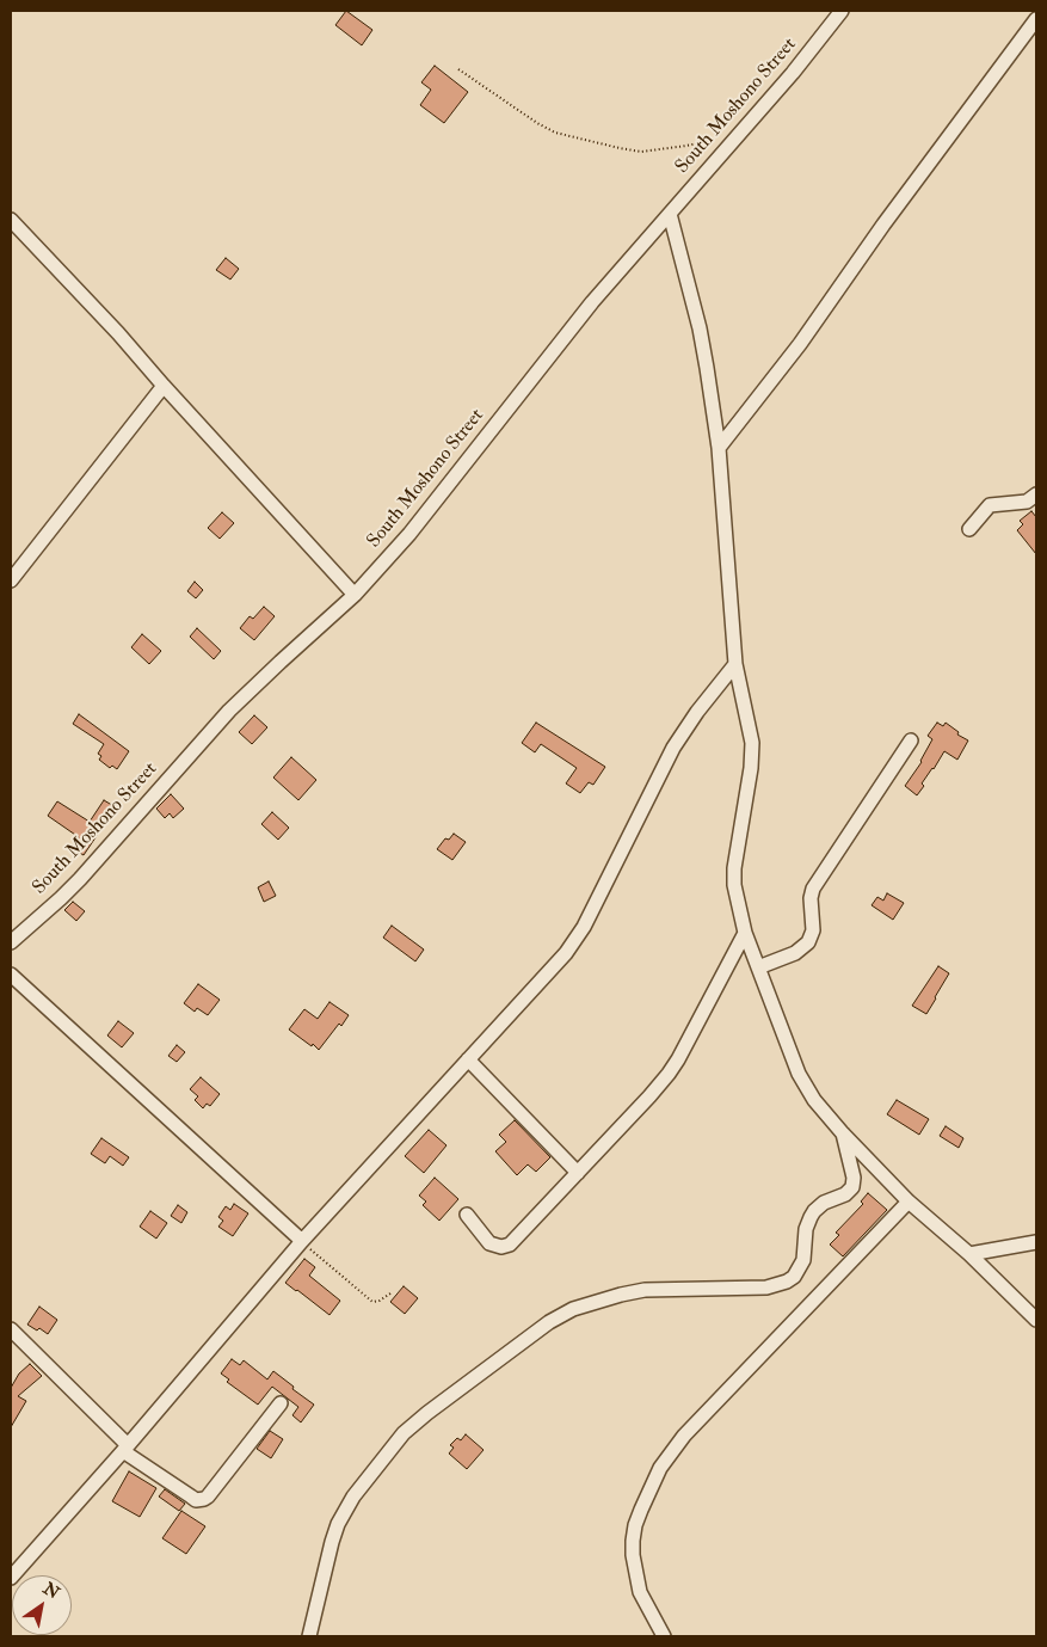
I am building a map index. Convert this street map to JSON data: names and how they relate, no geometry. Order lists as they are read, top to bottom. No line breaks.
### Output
{"streets":{"street":["South Moshono Street"]},"north":"top right"}
